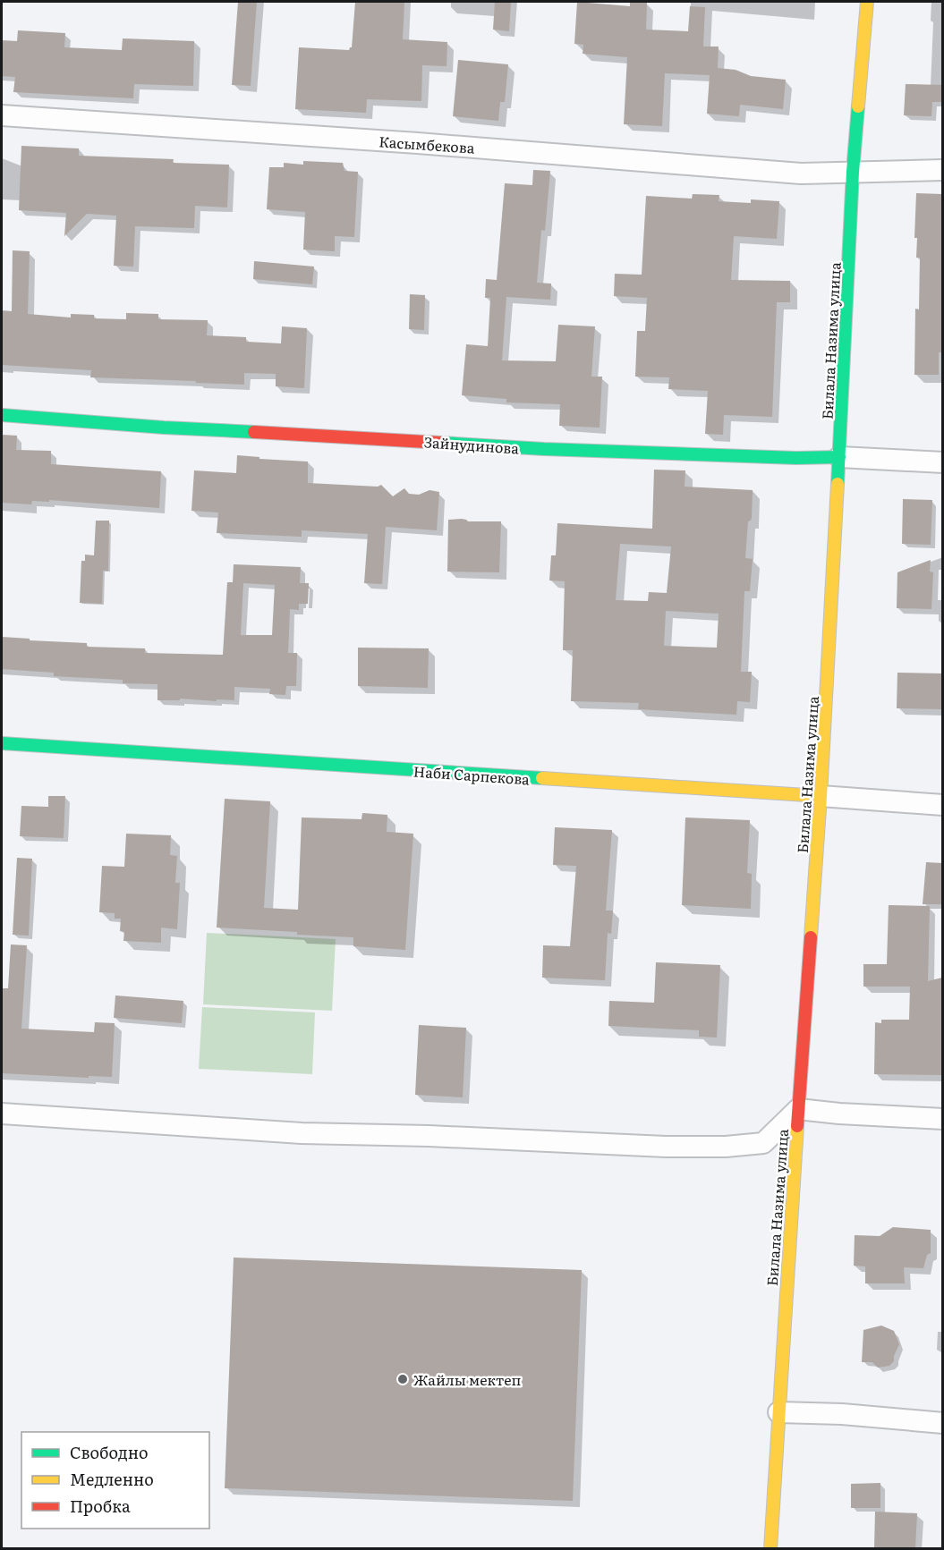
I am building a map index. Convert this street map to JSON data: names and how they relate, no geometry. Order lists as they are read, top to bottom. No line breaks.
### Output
{"streets":{"street":["Касымбекова","Билала Назима улица","Зайнудинова","Наби Сарпекова"]},"crossings":[["Касымбекова","Билала Назима улица"],["Билала Назима улица","Зайнудинова"],["Билала Назима улица","Наби Сарпекова"]],"places":["Жайлы мектеп"],"legend":["Свободно","Медленно","Пробка"]}
